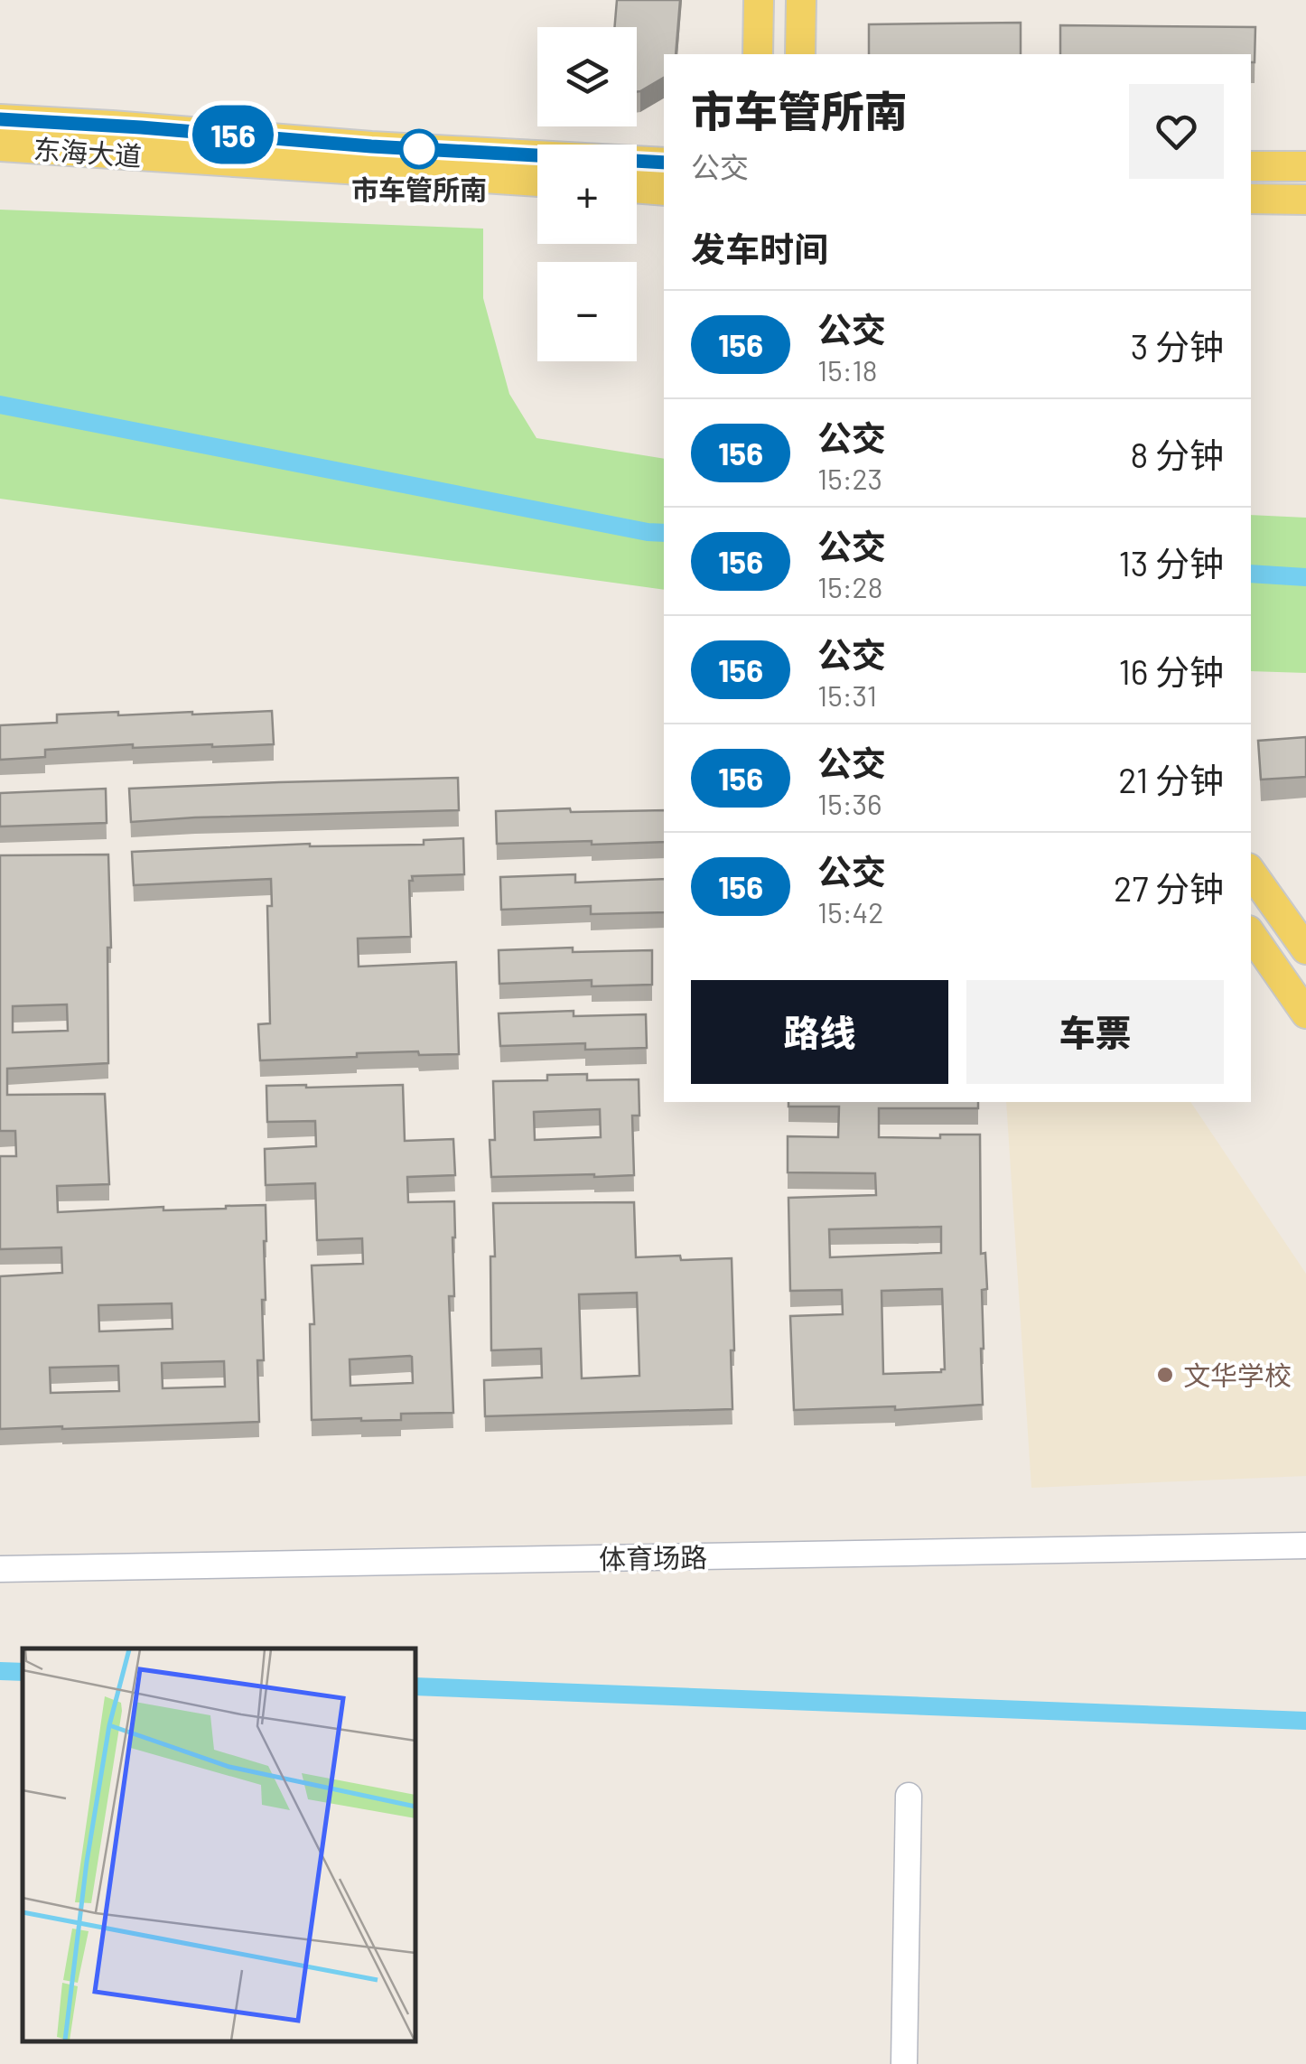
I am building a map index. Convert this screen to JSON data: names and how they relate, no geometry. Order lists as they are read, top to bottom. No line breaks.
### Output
{"streets":{"main road":["东海大道","体育场路"]},"places":["市车管所南","文华学校"],"lines":["bus line 156"],"page":{"on_map":"156","map_buttons":["+","−"],"heading":[["市车管所南","公交"],"发车时间"],"list":[{"mark":"156","name":"公交","note":"15:18","value":"3 分钟"},{"mark":"156","name":"公交","note":"15:23","value":"8 分钟"},{"mark":"156","name":"公交","note":"15:28","value":"13 分钟"},{"mark":"156","name":"公交","note":"15:31","value":"16 分钟"},{"mark":"156","name":"公交","note":"15:36","value":"21 分钟"},{"mark":"156","name":"公交","note":"15:42","value":"27 分钟"}],"buttons":["路线","车票"]}}
